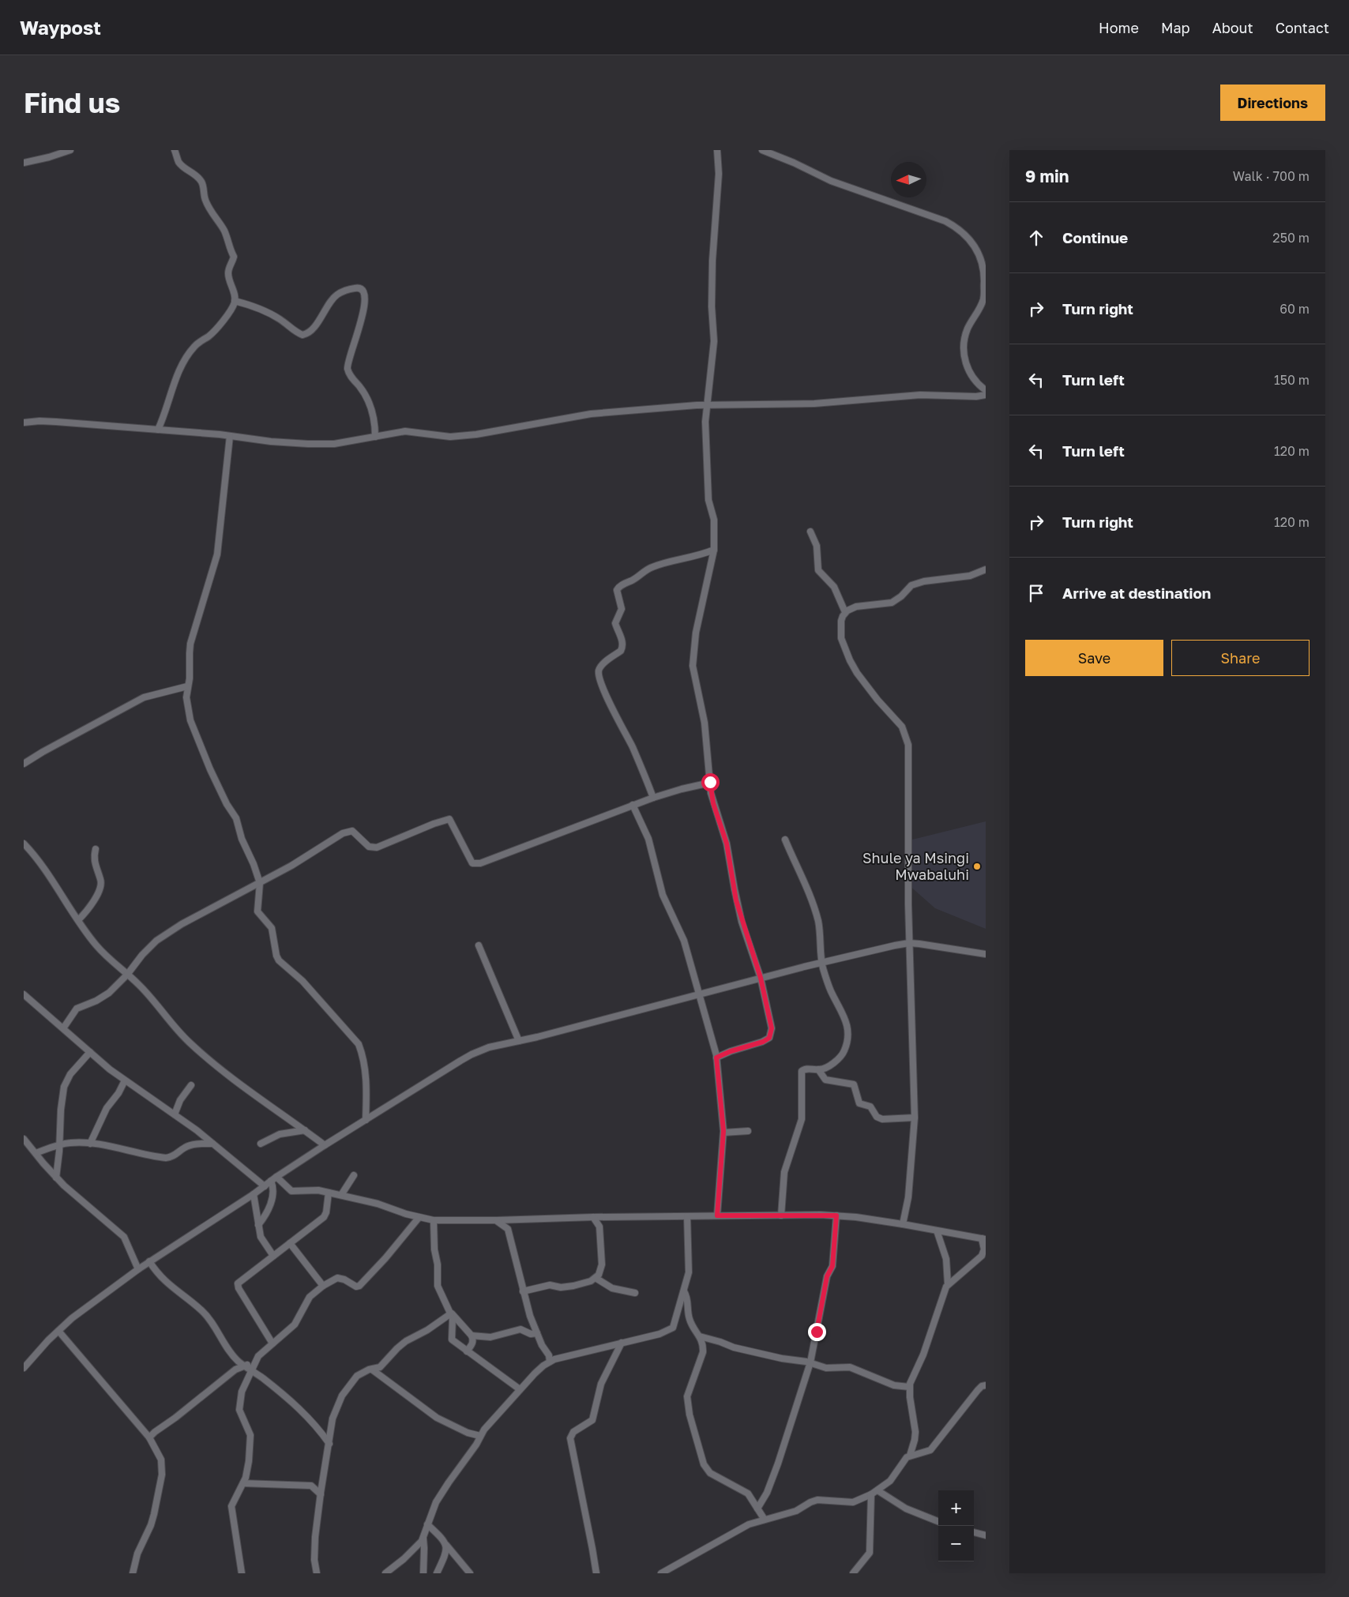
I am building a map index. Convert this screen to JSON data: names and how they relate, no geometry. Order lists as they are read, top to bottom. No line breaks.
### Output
{"places":["Shule ya Msingi Mwabaluhi"],"north":"left","page":{"header":"Waypost","nav":["Home","Map","About","Contact"],"buttons":["Directions",["Save","Share"]],"title":"Find us","heading":["9 min","Walk · 700 m"],"list":[["Continue","250 m"],["Turn right","60 m"],["Turn left","150 m"],["Turn left","120 m"],["Turn right","120 m"],"Arrive at destination"],"map_buttons":["+","−"]}}
